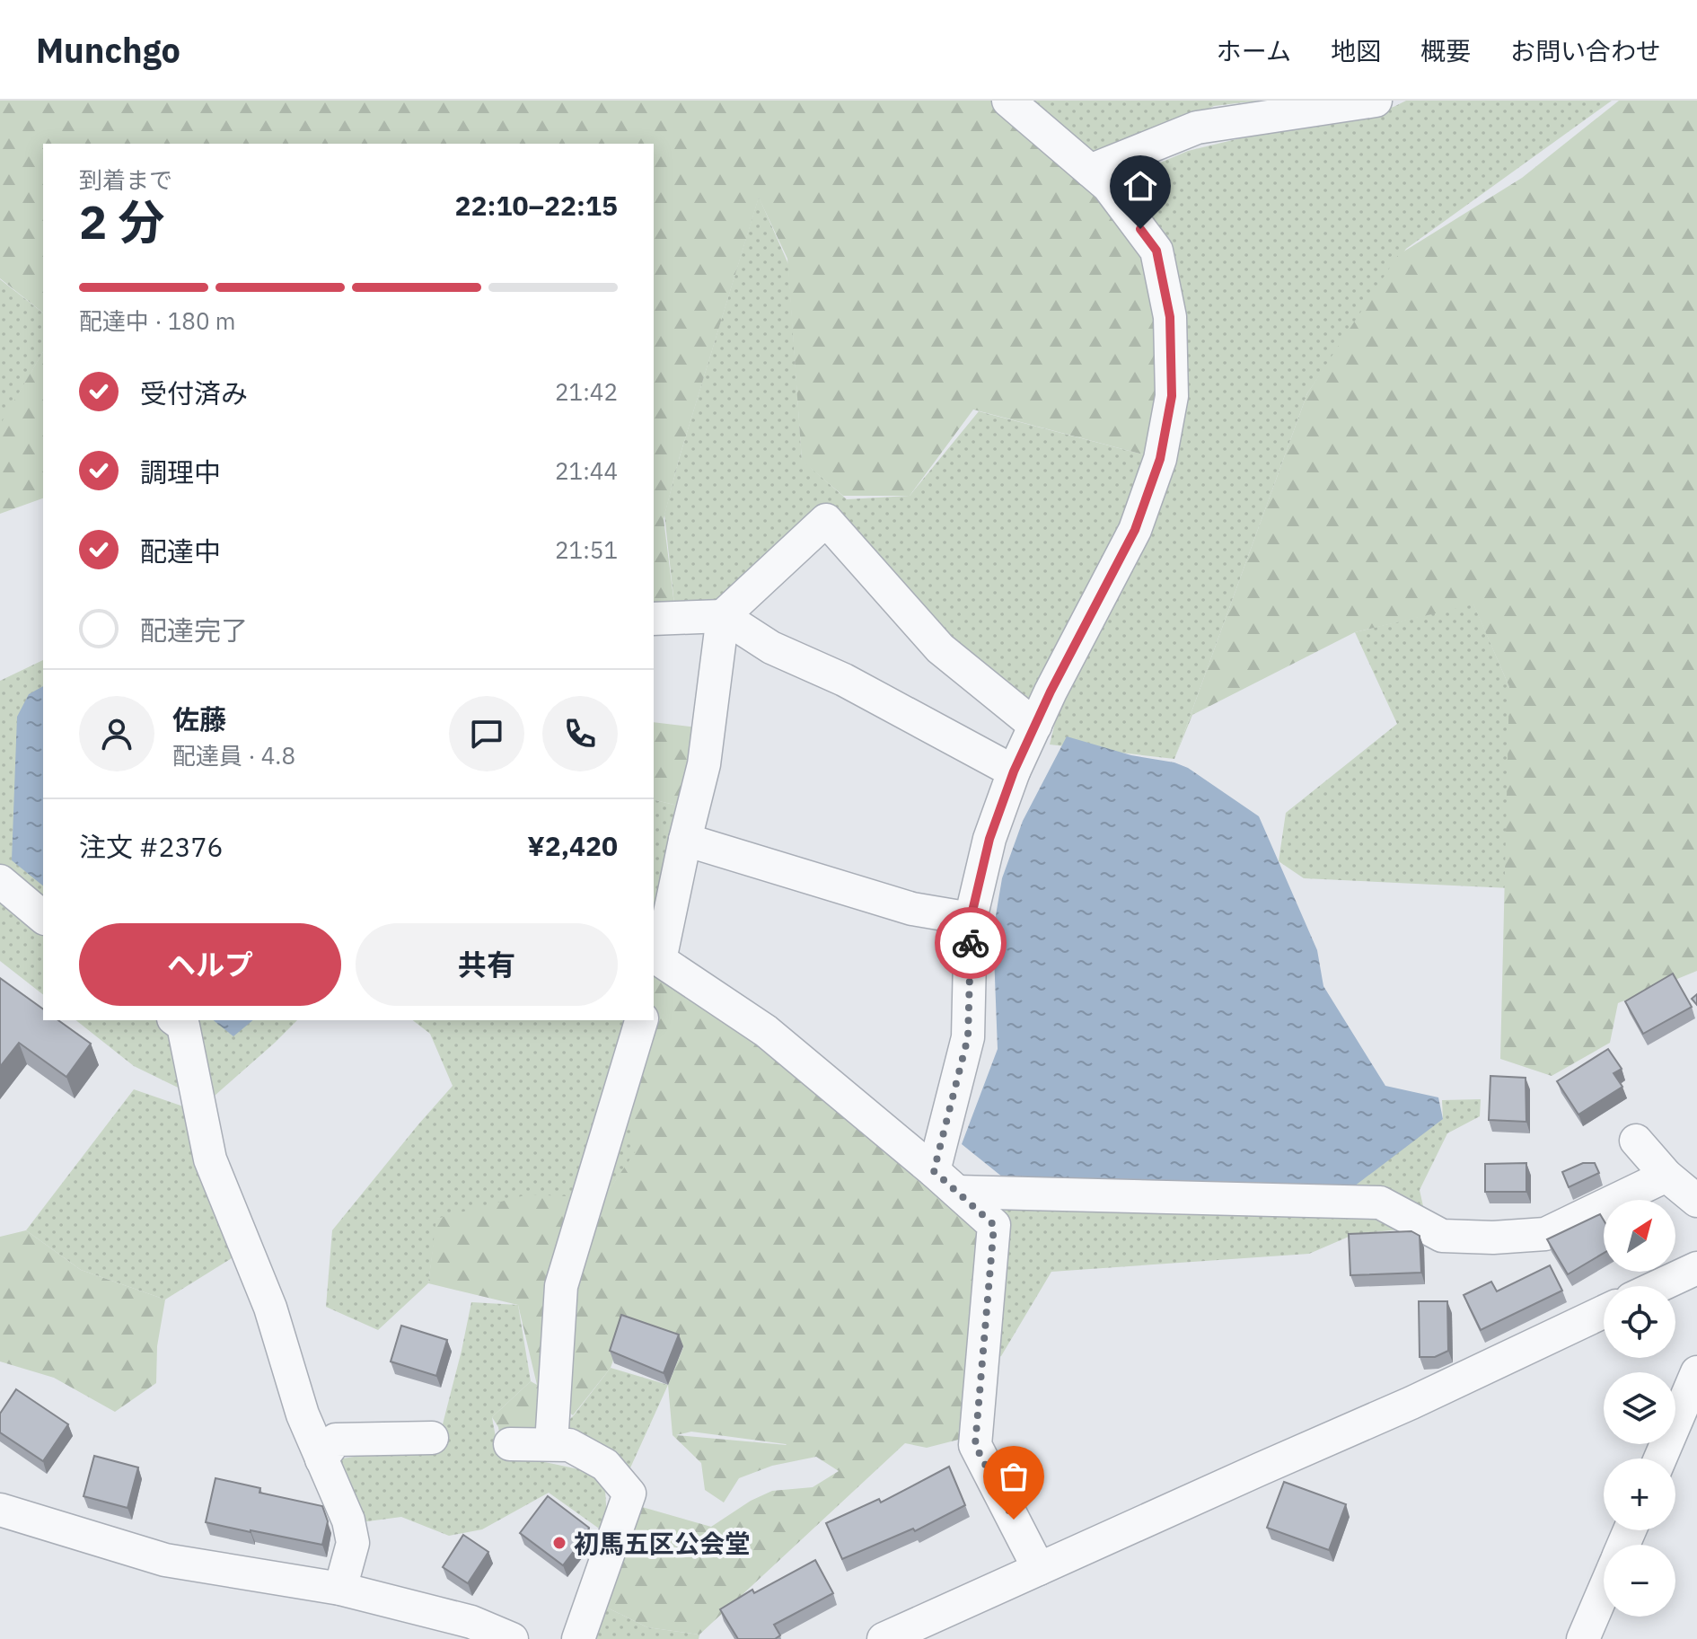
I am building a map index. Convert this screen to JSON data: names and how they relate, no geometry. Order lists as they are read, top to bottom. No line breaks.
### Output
{"places":["初馬五区公会堂"],"north":"top right","page":{"header":"Munchgo","nav":["ホーム","地図","概要","お問い合わせ"],"heading":["2 分","到着まで","22:10–22:15"],"panel":["佐藤","配達員 · 4.8","注文 #2376","¥2,420"],"bar":"配達中 · 180 m","list":[["受付済み","21:42"],["調理中","21:44"],["配達中","21:51"],"配達完了"],"buttons":["ヘルプ","共有"],"map_buttons":["+","−"]}}
